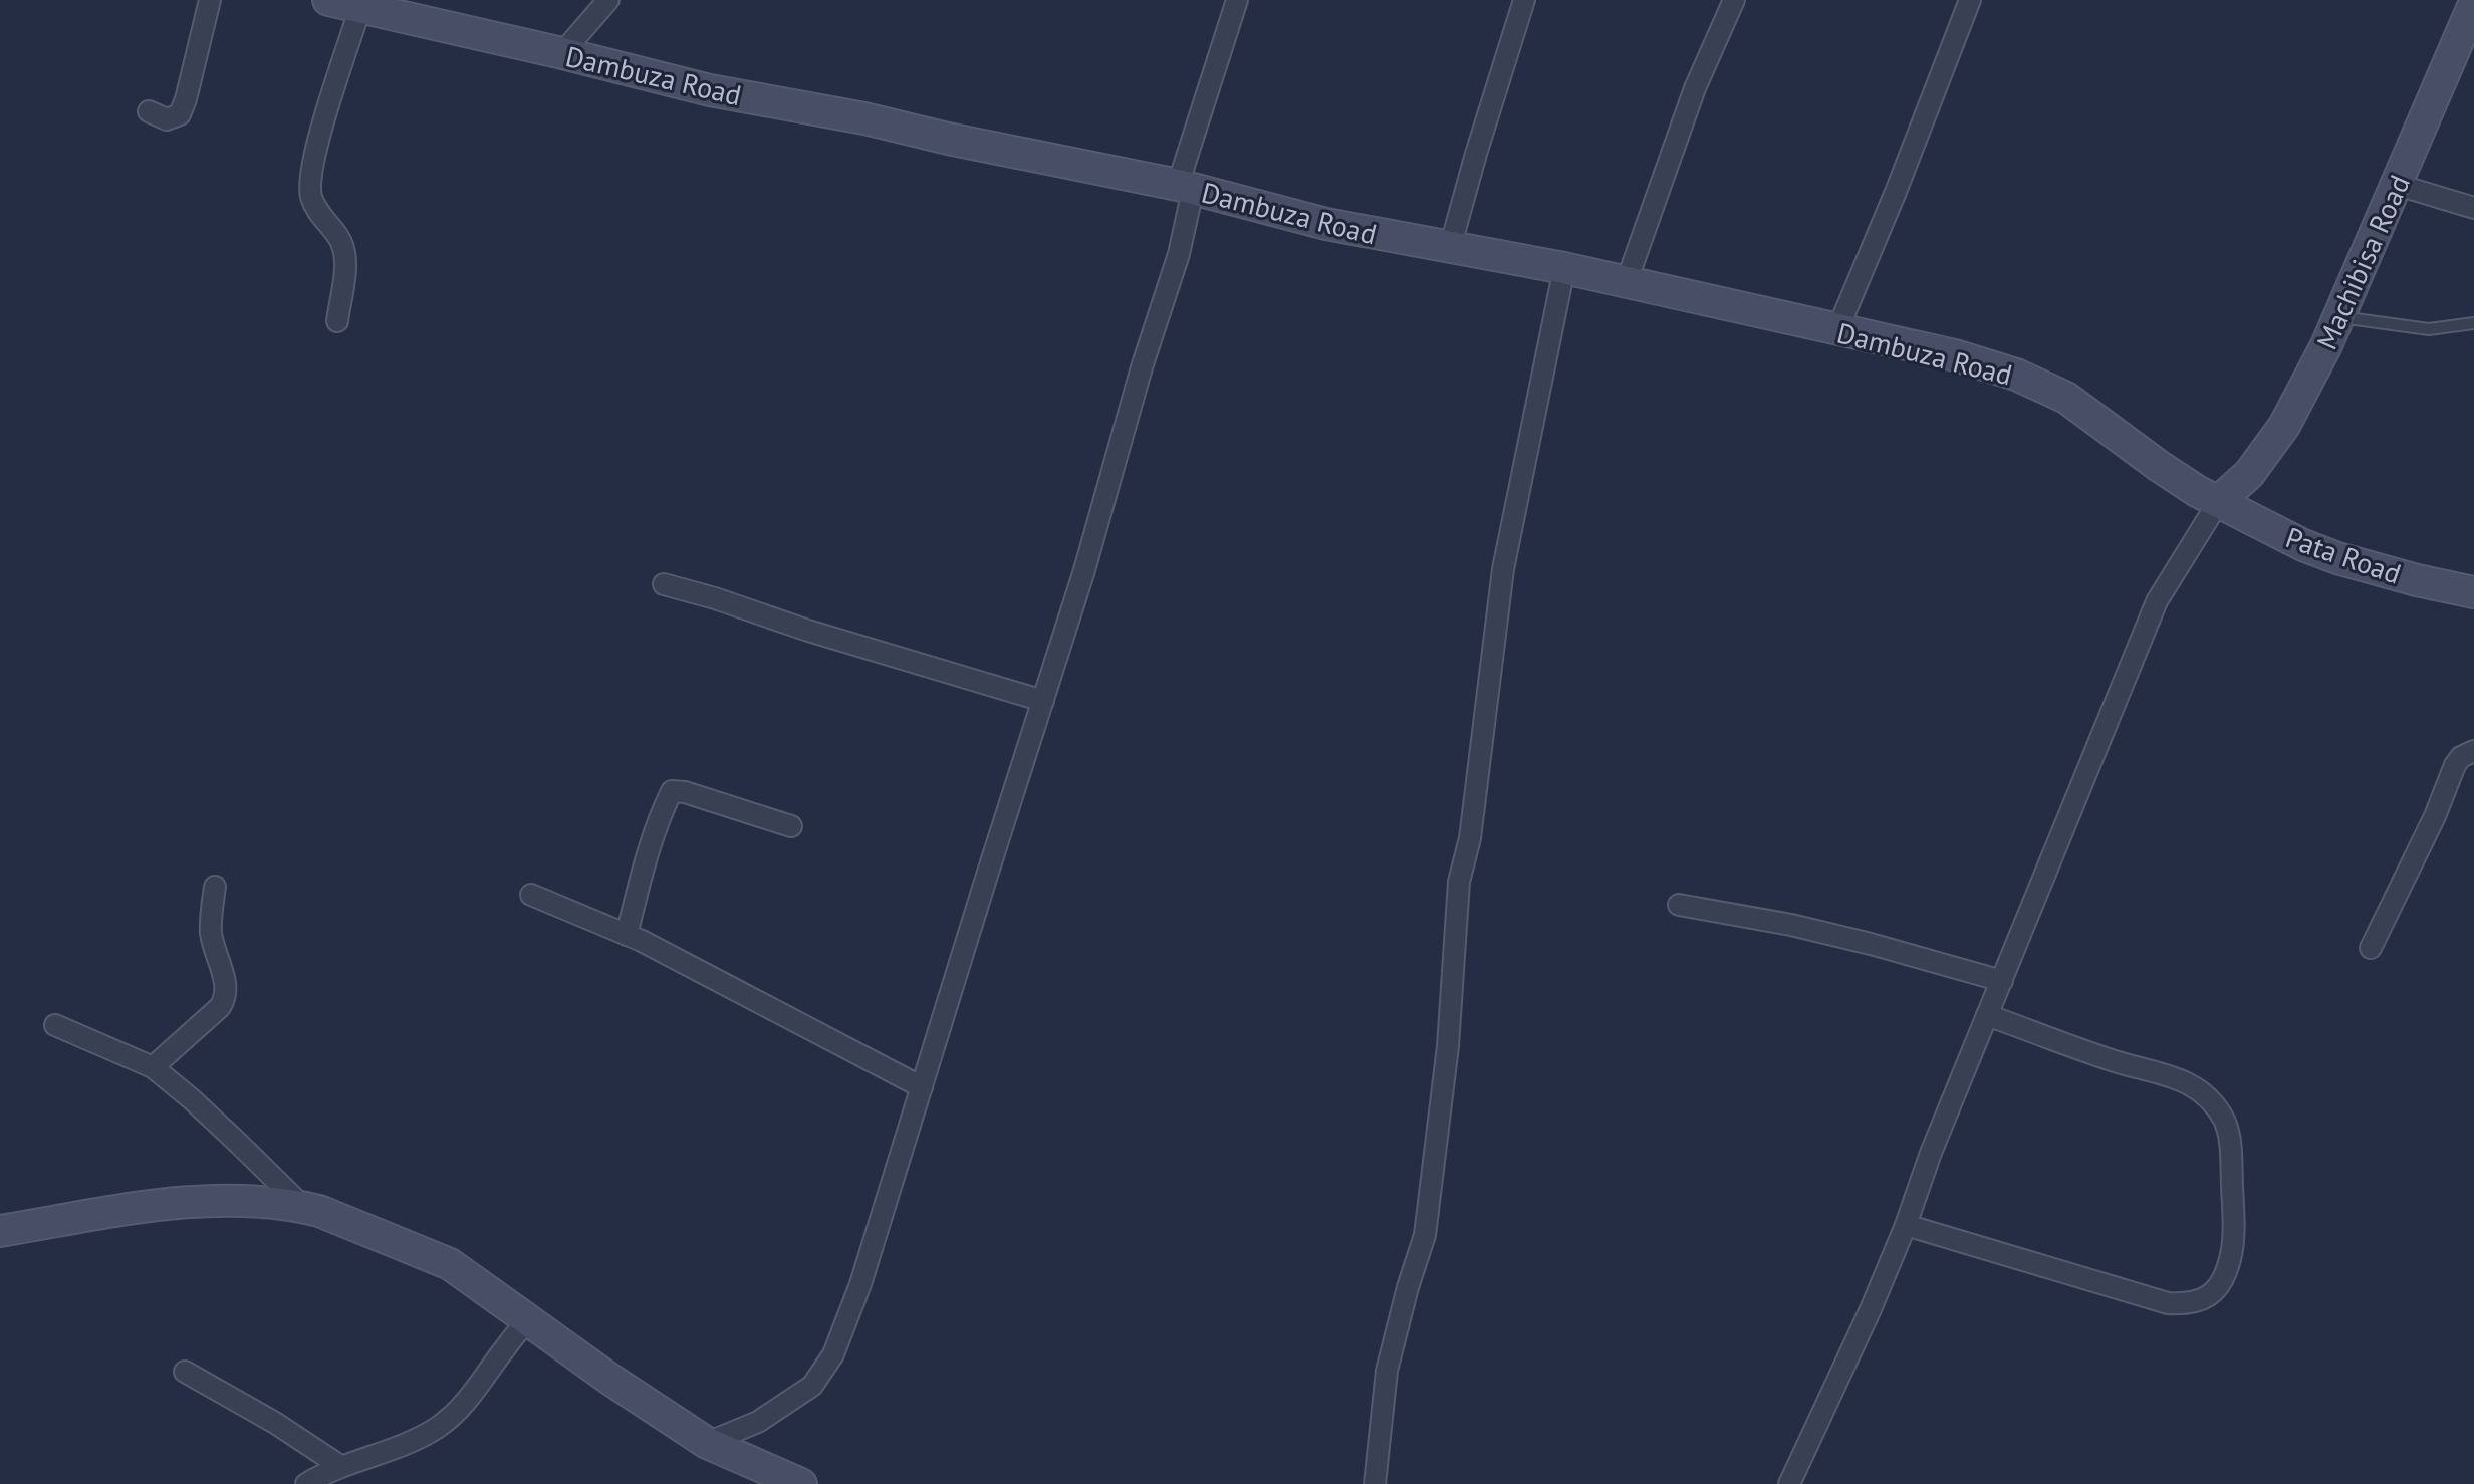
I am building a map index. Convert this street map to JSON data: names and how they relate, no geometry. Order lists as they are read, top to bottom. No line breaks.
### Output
{"streets":{"street":["Dambuza Road","Machibisa Road","Pata Road"]},"crossings":[["Dambuza Road","Machibisa Road"],["Dambuza Road","Pata Road"],["Machibisa Road","Pata Road"]]}
